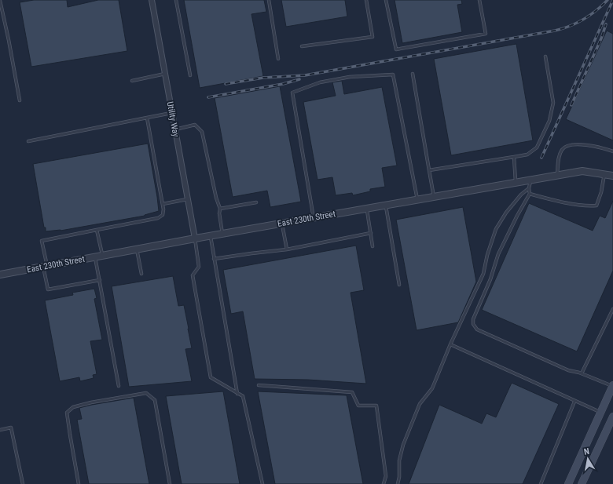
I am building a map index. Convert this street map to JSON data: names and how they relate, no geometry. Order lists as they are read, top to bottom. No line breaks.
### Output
{"streets":{"street":["Utility Way","East 230th Street"]},"crossings":[["Utility Way","East 230th Street"]],"north":"top"}
